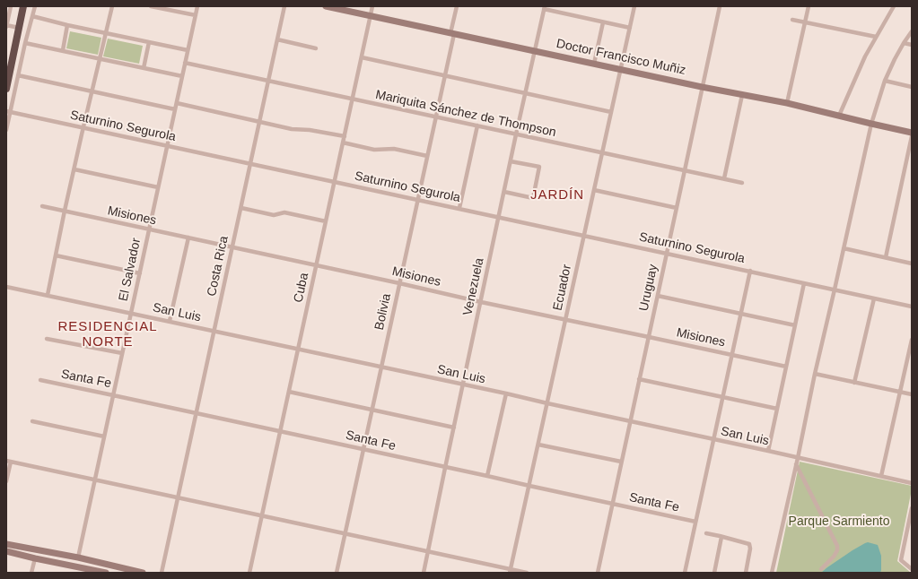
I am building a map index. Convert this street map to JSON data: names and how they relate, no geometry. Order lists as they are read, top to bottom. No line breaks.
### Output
{"streets":{"main road":["Doctor Francisco Muñiz"],"street":["Mariquita Sánchez de Thompson","Saturnino Segurola","Misiones","Costa Rica","El Salvador","Venezuela","Cuba","Ecuador","Uruguay","Bolivia","San Luis","Santa Fe"]},"crossings":[["Doctor Francisco Muñiz","Venezuela"],["Doctor Francisco Muñiz","Cuba"],["Doctor Francisco Muñiz","Ecuador"],["Doctor Francisco Muñiz","Uruguay"],["Doctor Francisco Muñiz","Bolivia"],["Mariquita Sánchez de Thompson","Costa Rica"],["Mariquita Sánchez de Thompson","El Salvador"],["Mariquita Sánchez de Thompson","Venezuela"],["Mariquita Sánchez de Thompson","Cuba"],["Mariquita Sánchez de Thompson","Ecuador"],["Mariquita Sánchez de Thompson","Uruguay"],["Mariquita Sánchez de Thompson","Bolivia"],["Saturnino Segurola","Costa Rica"],["Saturnino Segurola","El Salvador"],["Saturnino Segurola","Venezuela"],["Saturnino Segurola","Cuba"],["Saturnino Segurola","Ecuador"],["Saturnino Segurola","Uruguay"],["Saturnino Segurola","Bolivia"],["Misiones","Costa Rica"],["Misiones","El Salvador"],["Misiones","Venezuela"],["Misiones","Cuba"],["Misiones","Ecuador"],["Misiones","Uruguay"],["Misiones","Bolivia"],["Costa Rica","San Luis"],["Costa Rica","Santa Fe"],["El Salvador","San Luis"],["El Salvador","Santa Fe"],["Venezuela","San Luis"],["Venezuela","Santa Fe"],["Cuba","San Luis"],["Cuba","Santa Fe"],["Ecuador","San Luis"],["Ecuador","Santa Fe"],["Uruguay","San Luis"],["Uruguay","Santa Fe"],["Bolivia","San Luis"],["Bolivia","Santa Fe"]],"districts":["JARDÍN","RESIDENCIAL NORTE"],"parks":["Parque Sarmiento"]}
